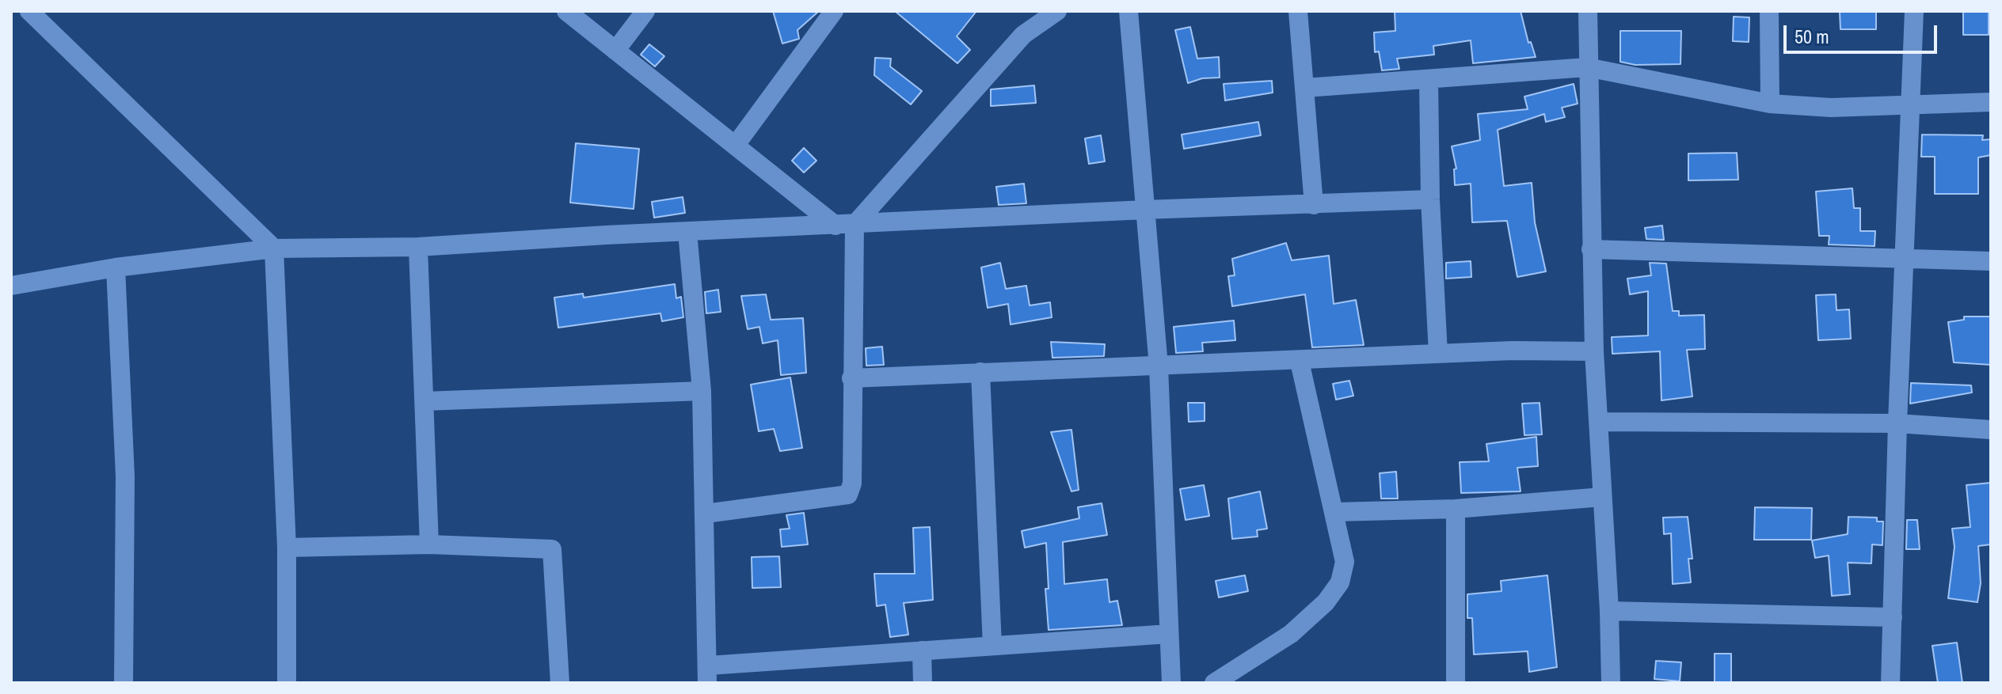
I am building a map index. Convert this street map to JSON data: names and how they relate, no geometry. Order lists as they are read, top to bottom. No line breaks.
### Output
{"scale_bar":"50 m"}
